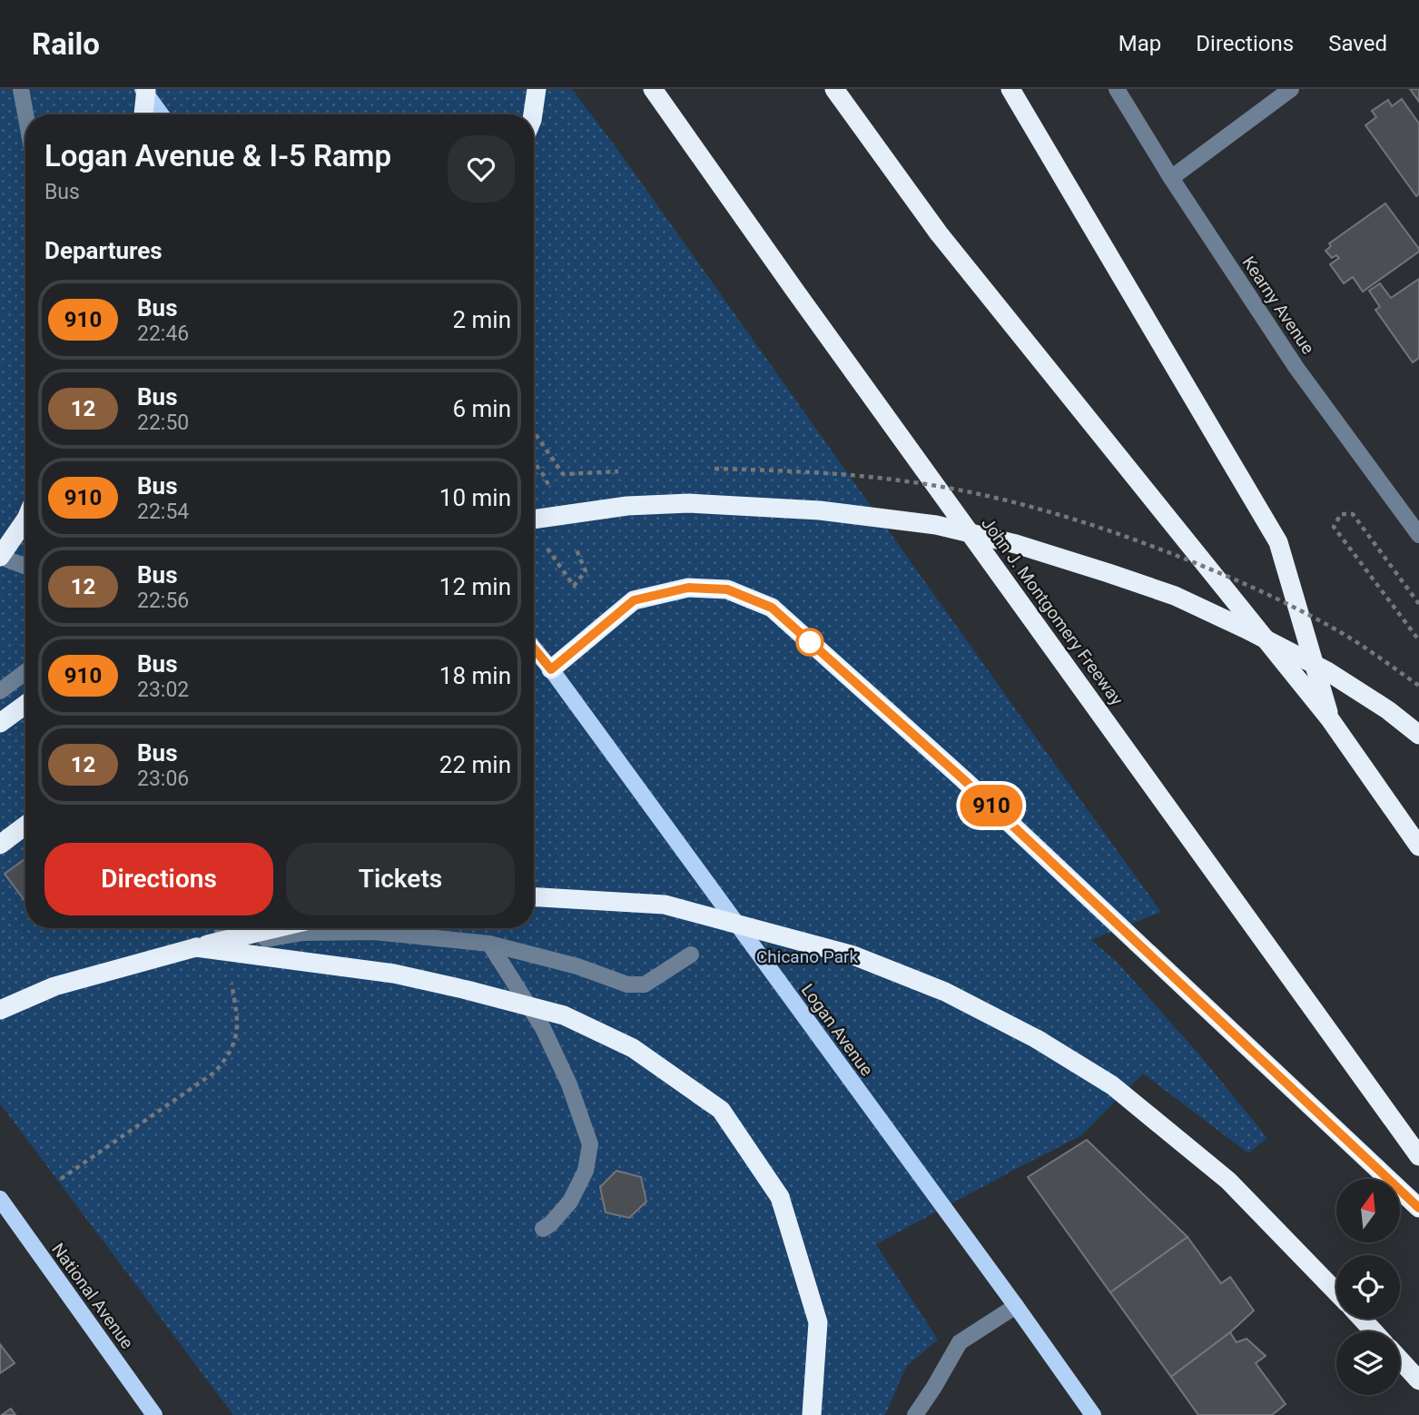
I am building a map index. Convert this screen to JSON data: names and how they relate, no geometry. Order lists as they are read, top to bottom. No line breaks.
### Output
{"streets":{"highway":["John J. Montgomery Freeway"],"main road":["Logan Avenue","National Avenue"],"street":["Kearny Avenue"]},"parks":["Chicano Park"],"lines":["bus line 910"],"north":"top","page":{"header":"Railo","nav":["Map","Directions","Saved"],"on_map":"910","heading":[["Logan Avenue & I-5 Ramp","Bus"],"Departures"],"list":[{"mark":"910","name":"Bus","note":"22:46","value":"2 min"},{"mark":"12","name":"Bus","note":"22:50","value":"6 min"},{"mark":"910","name":"Bus","note":"22:54","value":"10 min"},{"mark":"12","name":"Bus","note":"22:56","value":"12 min"},{"mark":"910","name":"Bus","note":"23:02","value":"18 min"},{"mark":"12","name":"Bus","note":"23:06","value":"22 min"}],"buttons":["Directions","Tickets"]}}
